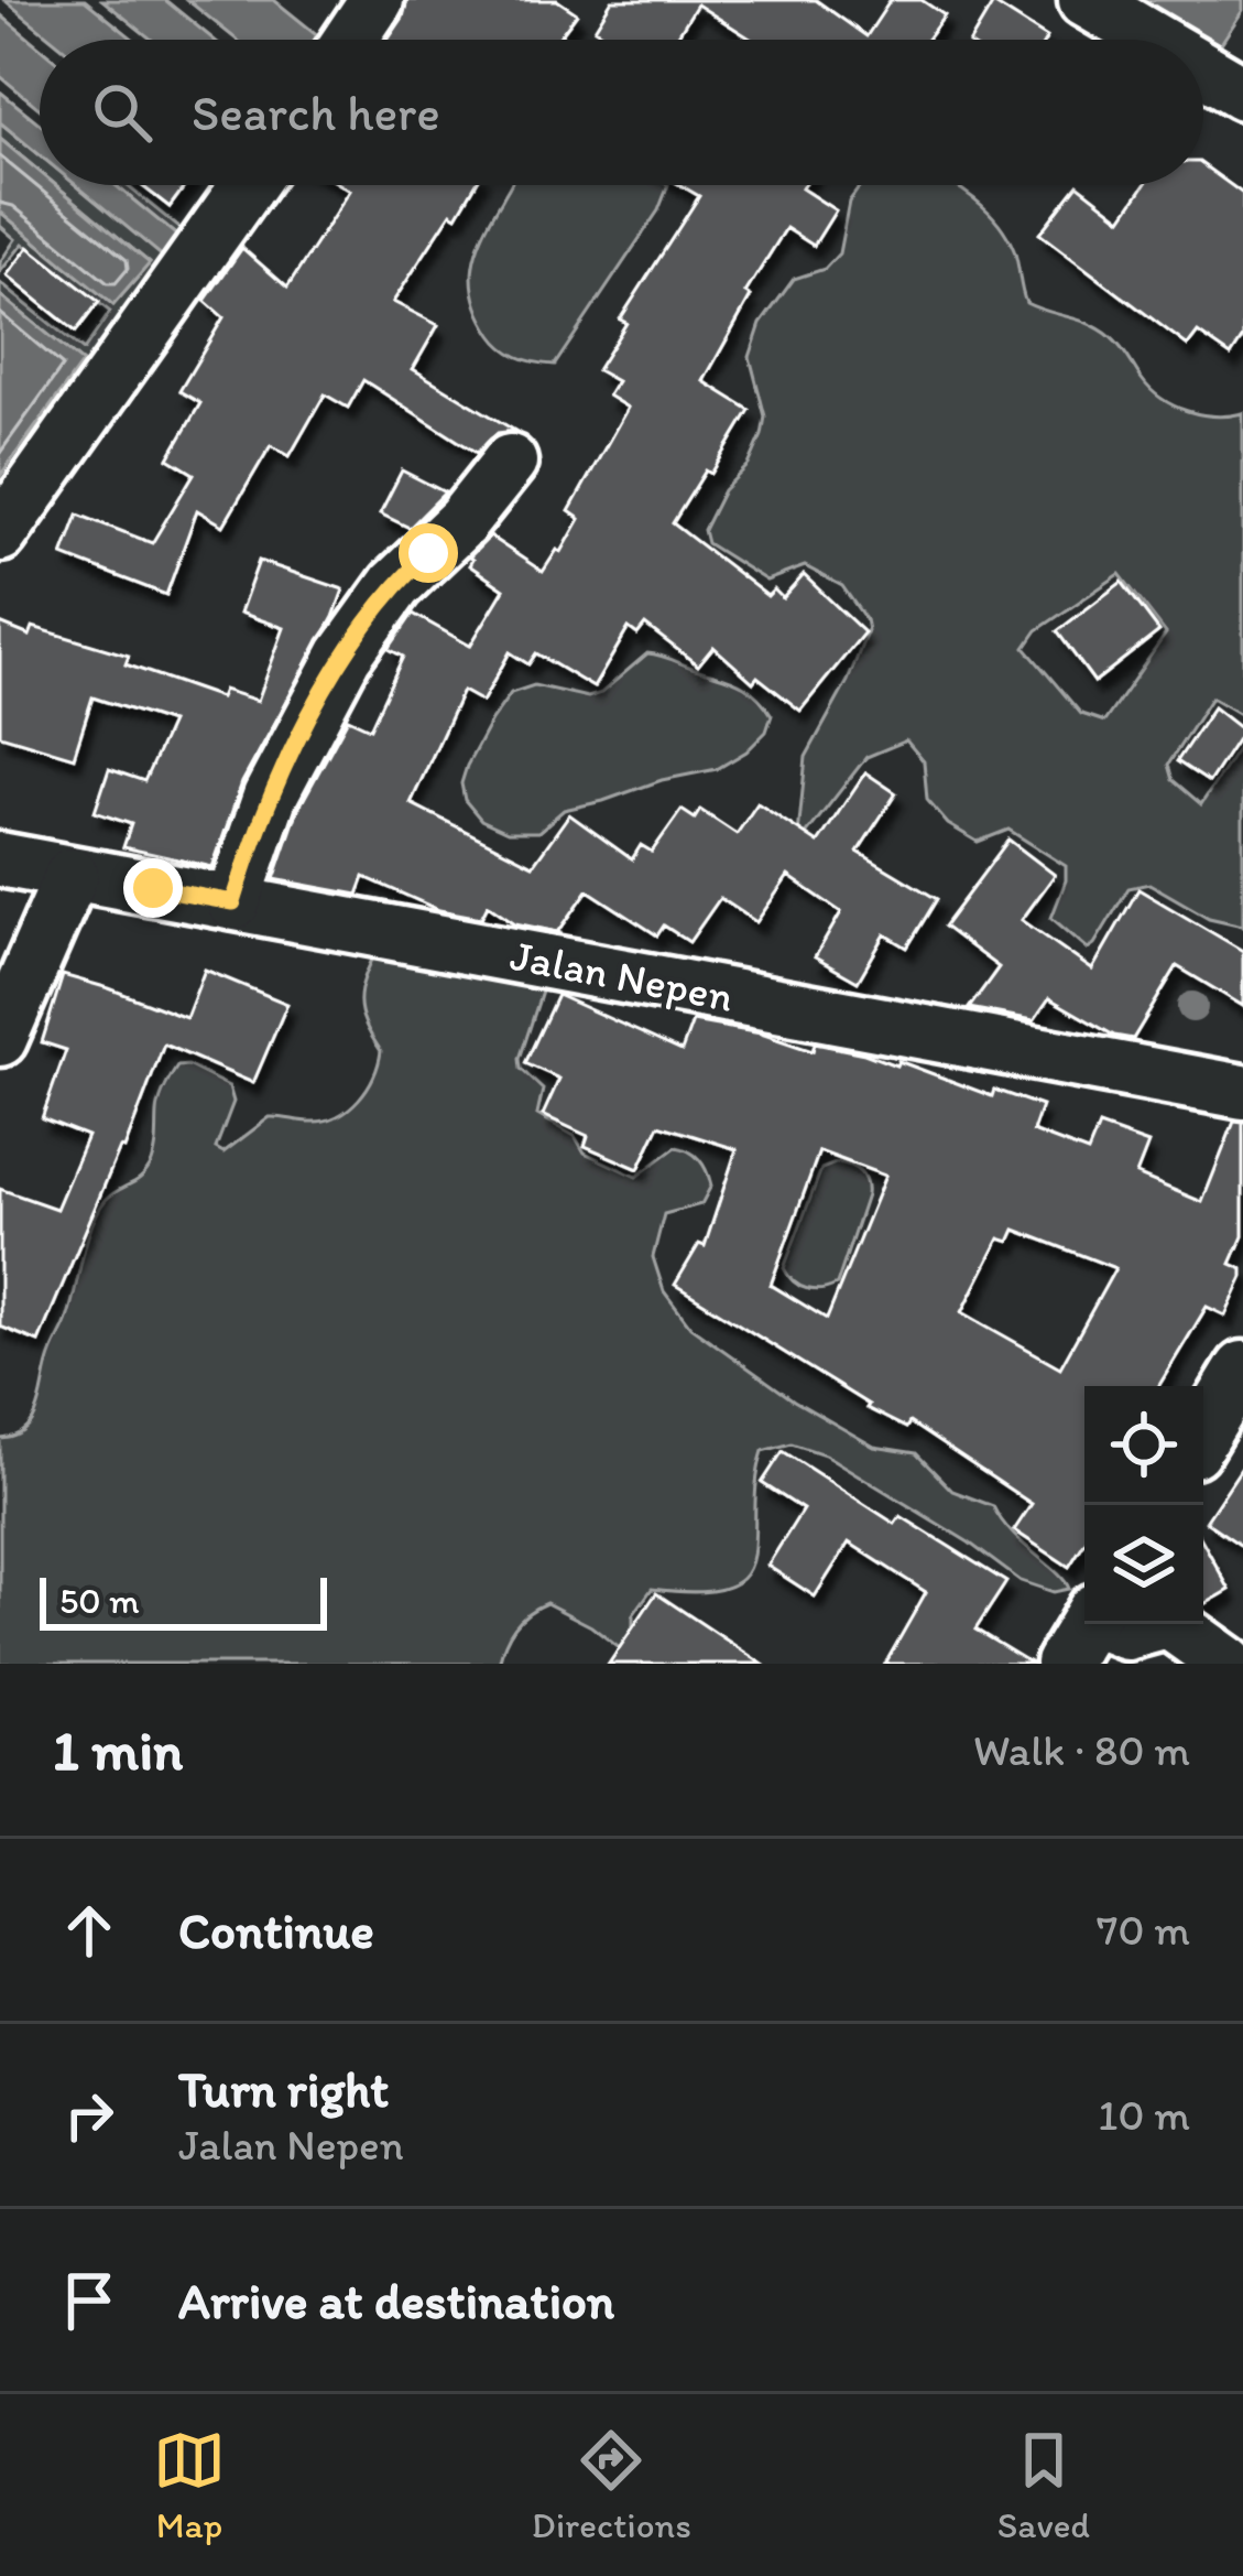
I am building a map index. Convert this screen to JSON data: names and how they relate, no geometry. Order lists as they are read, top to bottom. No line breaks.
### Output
{"streets":{"street":["Jalan Nepen"]},"scale_bar":"50 m","page":{"search":"Search here","scale":"50 m","heading":["1 min","Walk · 80 m"],"list":[["Continue","70 m"],["Turn right","Jalan Nepen","10 m"],"Arrive at destination"],"nav":["Map","Directions","Saved"]}}
